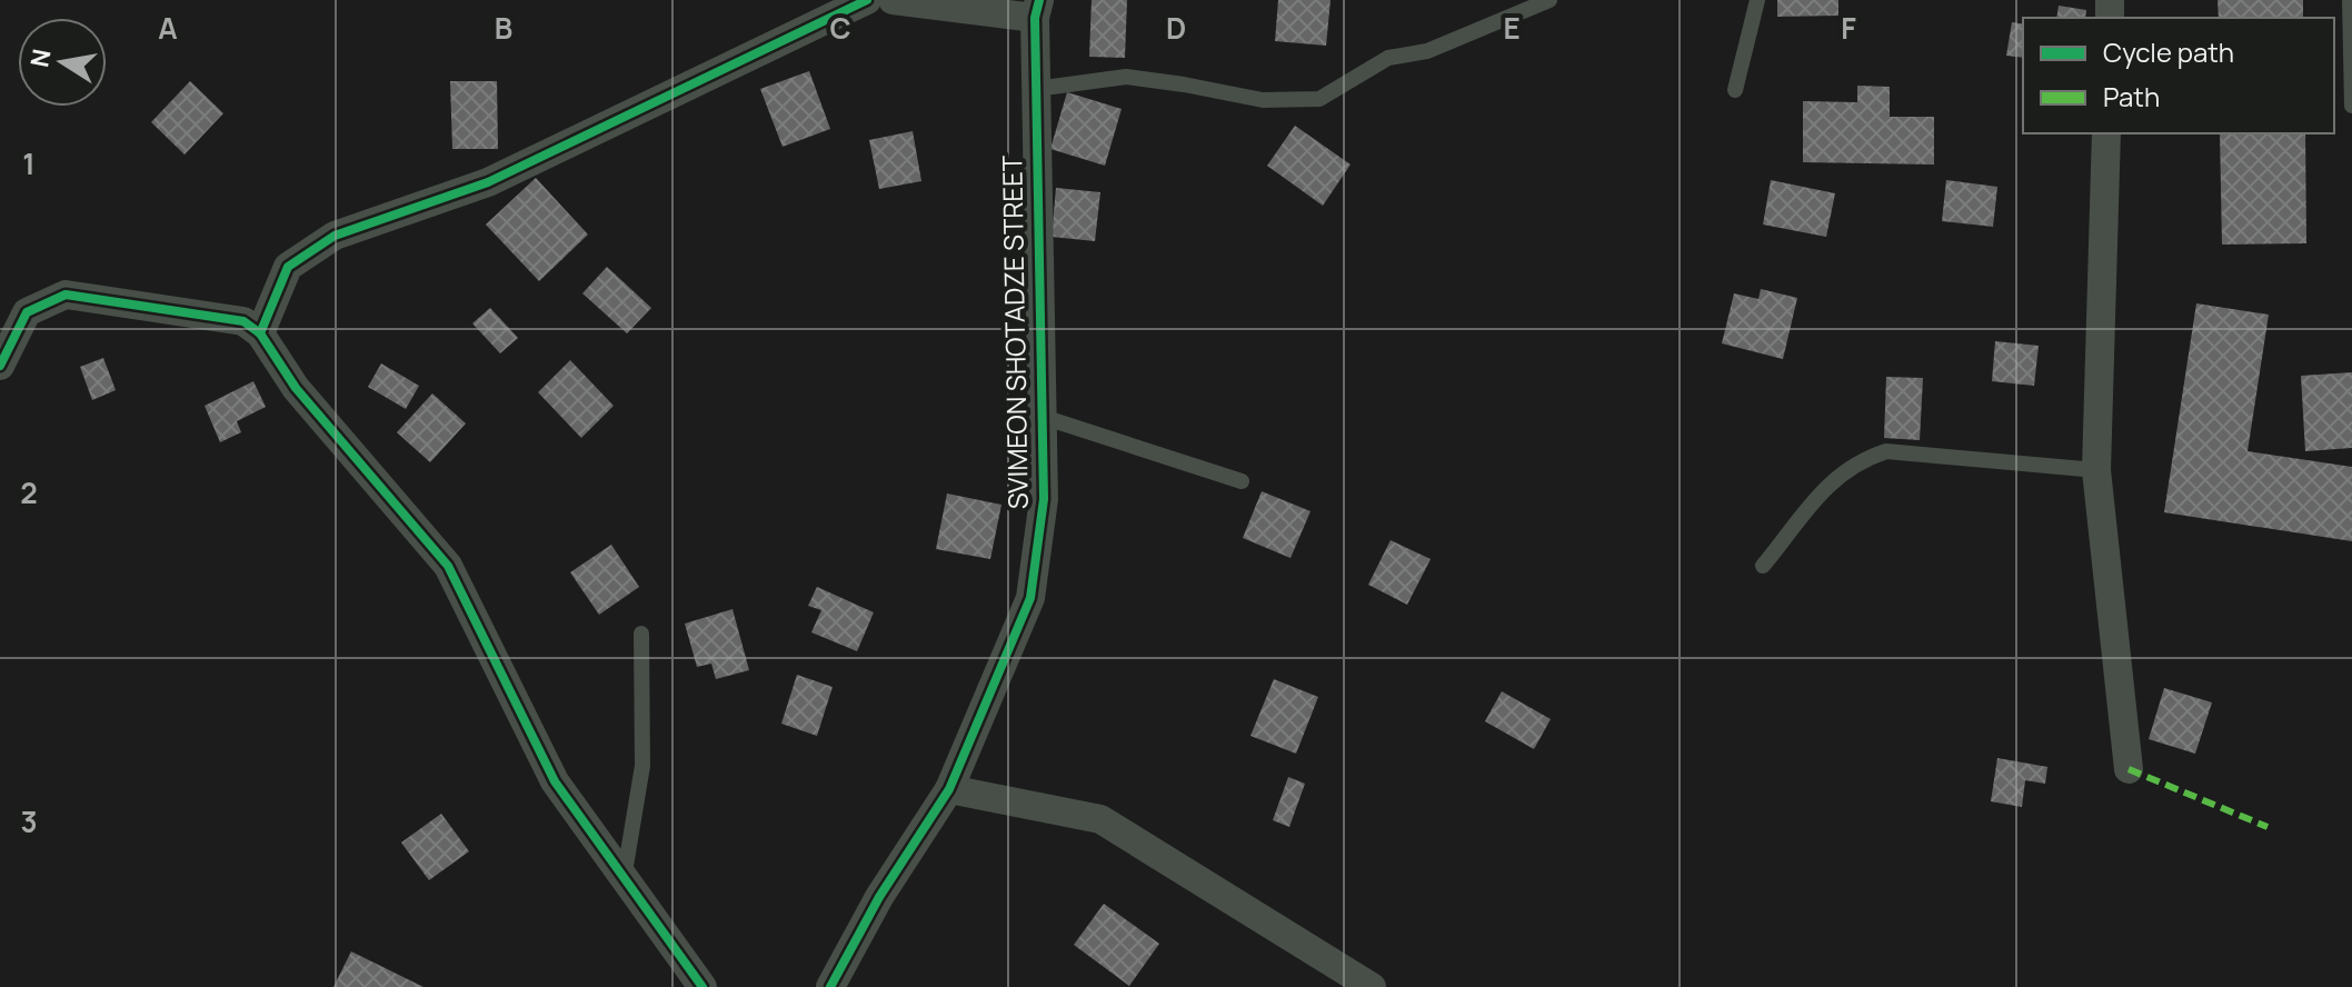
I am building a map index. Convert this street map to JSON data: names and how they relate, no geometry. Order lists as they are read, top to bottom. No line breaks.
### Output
{"streets":{"street":["SVIMEON SHOTADZE STREET"]},"legend":["Cycle path","Path"],"north":"left","grid":{"columns":["A","B","C","D","E","F"],"rows":["1","2","3"]}}
